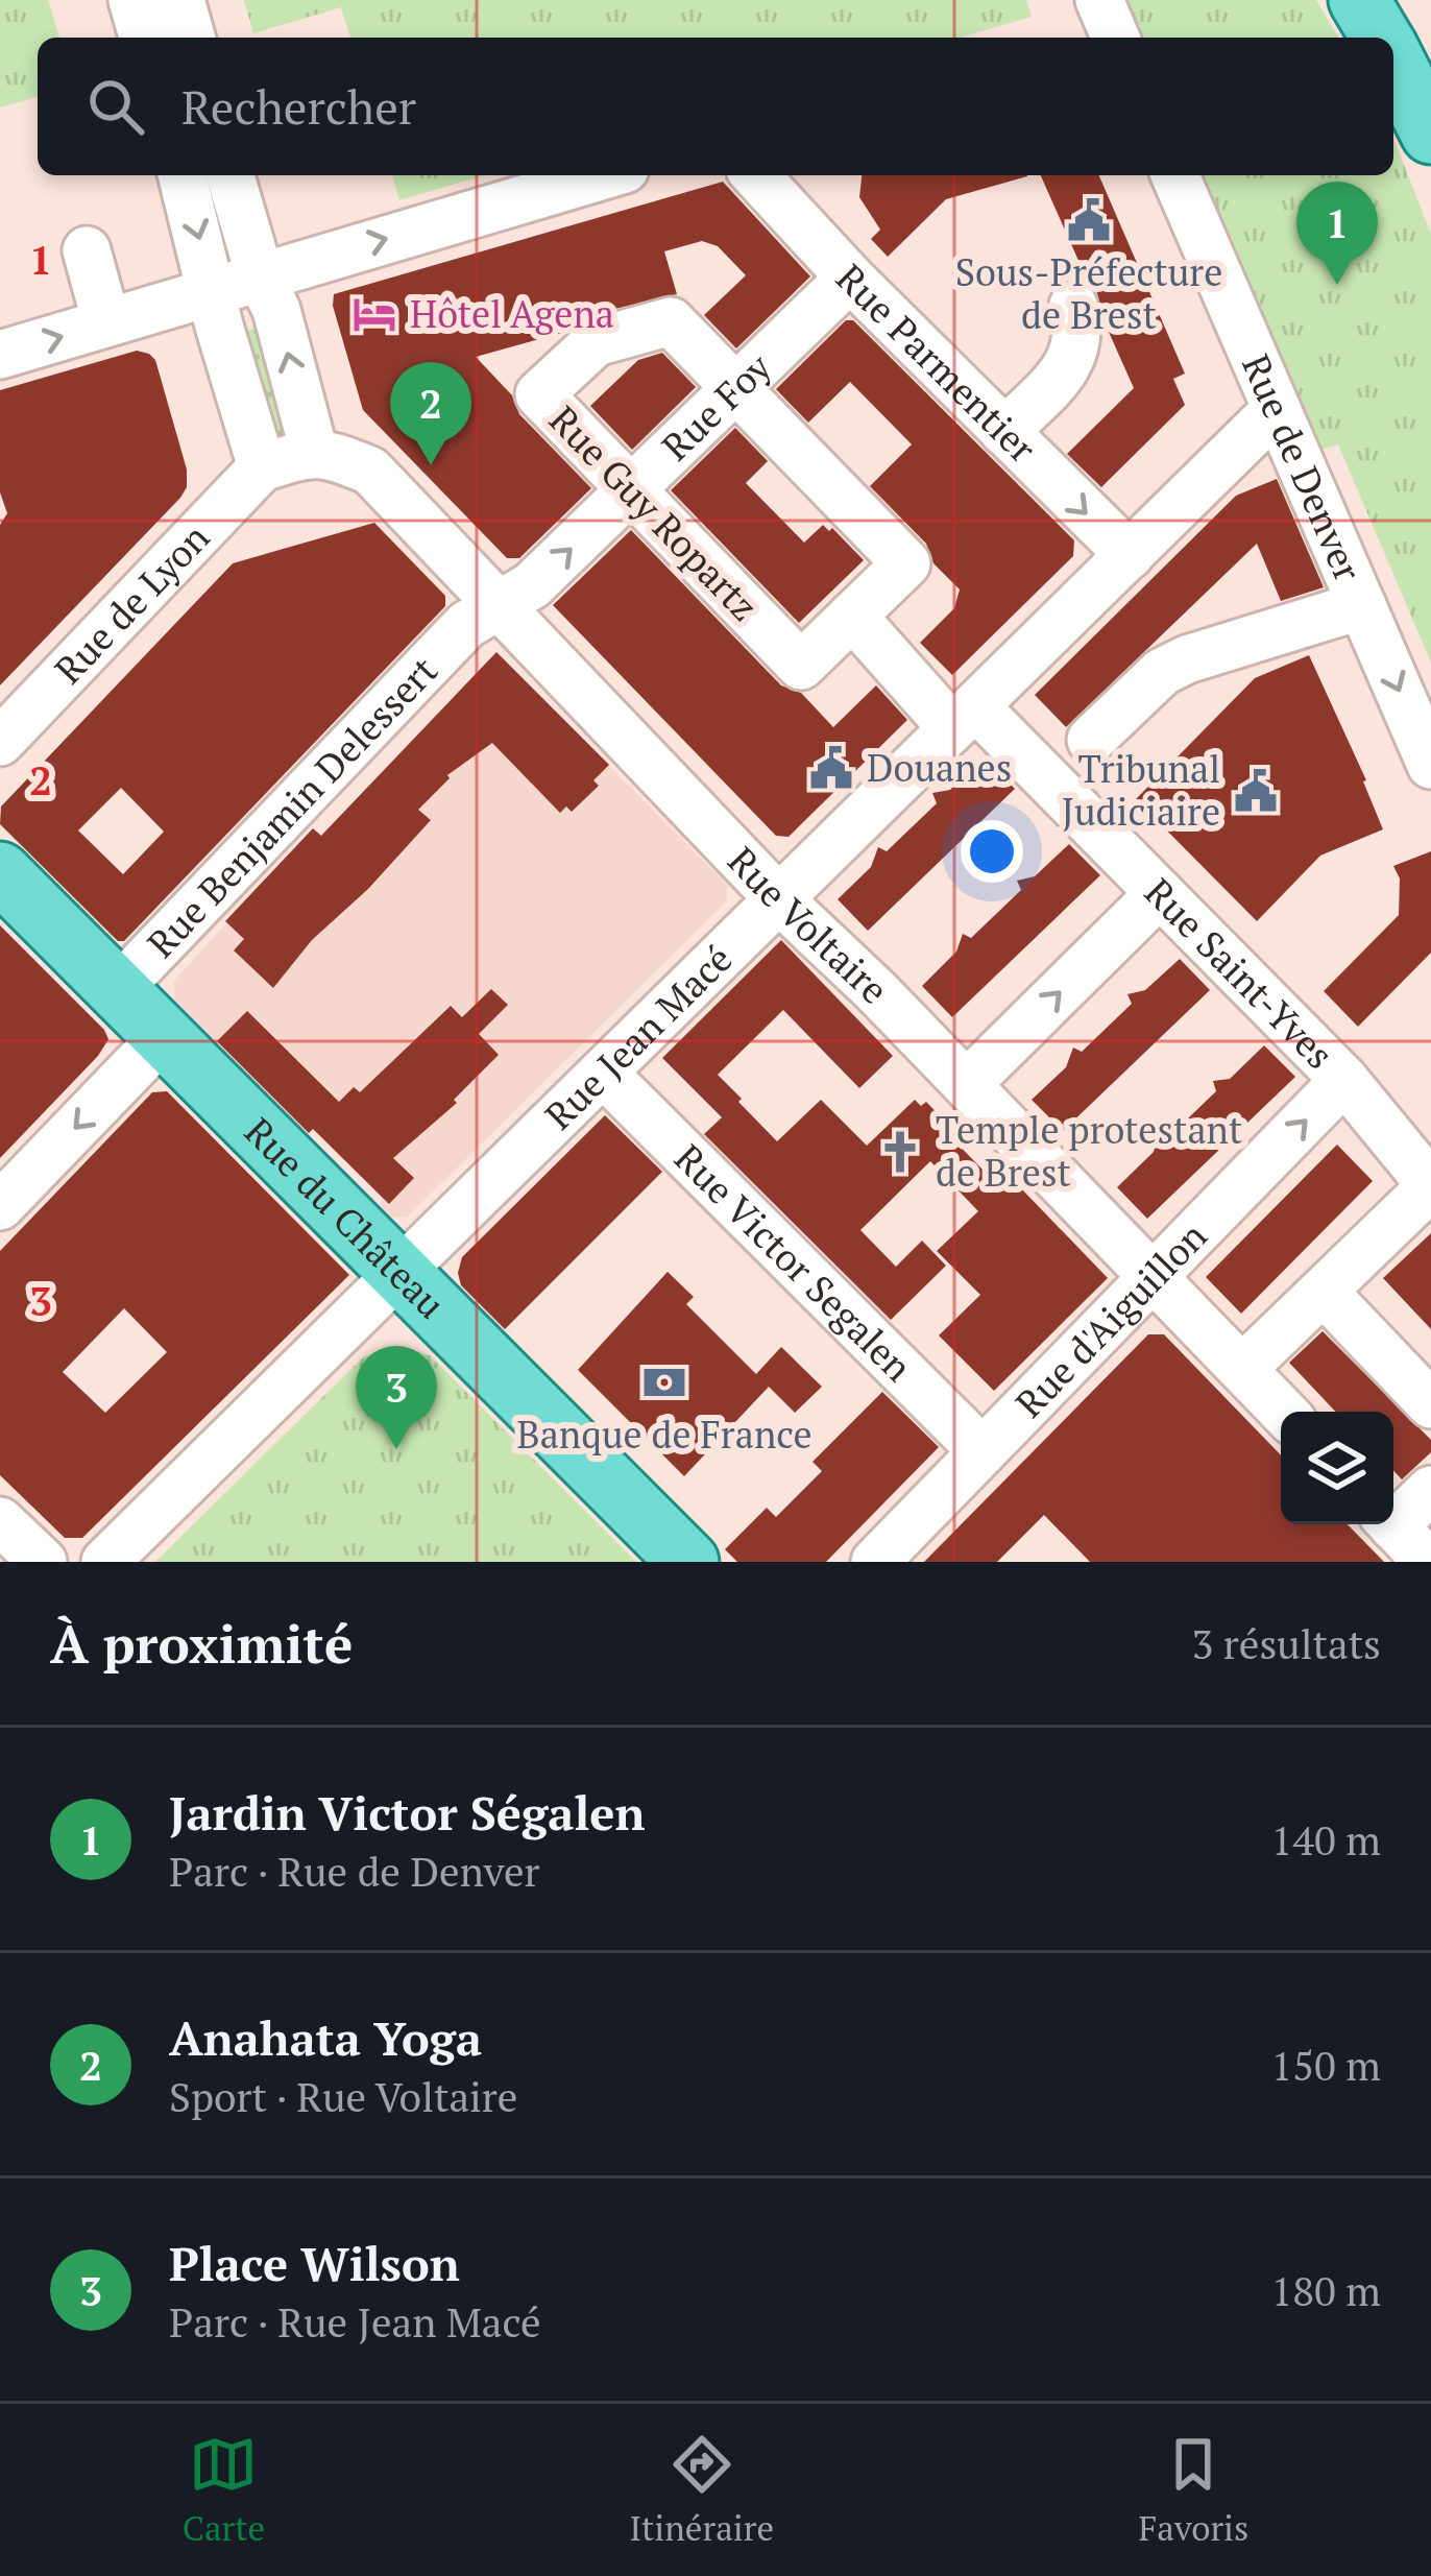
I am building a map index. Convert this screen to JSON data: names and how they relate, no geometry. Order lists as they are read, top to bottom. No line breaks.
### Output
{"streets":{"main road":["Rue du Château"],"street":["Rue Parmentier","Rue Foy","Rue de Denver","Rue Guy Ropartz","Rue de Lyon","Rue Benjamin Delessert","Rue Voltaire","Rue Saint-Yves","Rue Jean Macé","Rue Victor Segalen","Rue d'Aiguillon"]},"crossings":[["Rue Parmentier","Rue Foy"],["Rue Parmentier","Rue Jean Macé"],["Rue Foy","Rue Guy Ropartz"],["Rue Foy","Rue Benjamin Delessert"],["Rue Foy","Rue Voltaire"],["Rue de Denver","Rue Jean Macé"],["Rue Benjamin Delessert","Rue Voltaire"],["Rue Benjamin Delessert","Rue du Château"],["Rue Voltaire","Rue Jean Macé"],["Rue Voltaire","Rue d'Aiguillon"],["Rue Saint-Yves","Rue Jean Macé"],["Rue Saint-Yves","Rue d'Aiguillon"],["Rue Jean Macé","Rue du Château"],["Rue Jean Macé","Rue Victor Segalen"],["Rue Victor Segalen","Rue d'Aiguillon"]],"places":{"public building":["Sous-Préfecture de Brest","Douanes","Tribunal Judiciaire"],"hotel":["Hôtel Agena"],"church":["Temple protestant de Brest"],"bank":["Banque de France"]},"page":{"search":"Rechercher","pins":["1","2","3"],"heading":["À proximité","3 résultats"],"list":[{"mark":"1","name":"Jardin Victor Ségalen","note":"Parc · Rue de Denver","value":"140 m"},{"mark":"2","name":"Anahata Yoga","note":"Sport · Rue Voltaire","value":"150 m"},{"mark":"3","name":"Place Wilson","note":"Parc · Rue Jean Macé","value":"180 m"}],"nav":["Carte","Itinéraire","Favoris"]},"grid":{"rows":["1","2","3"]}}
